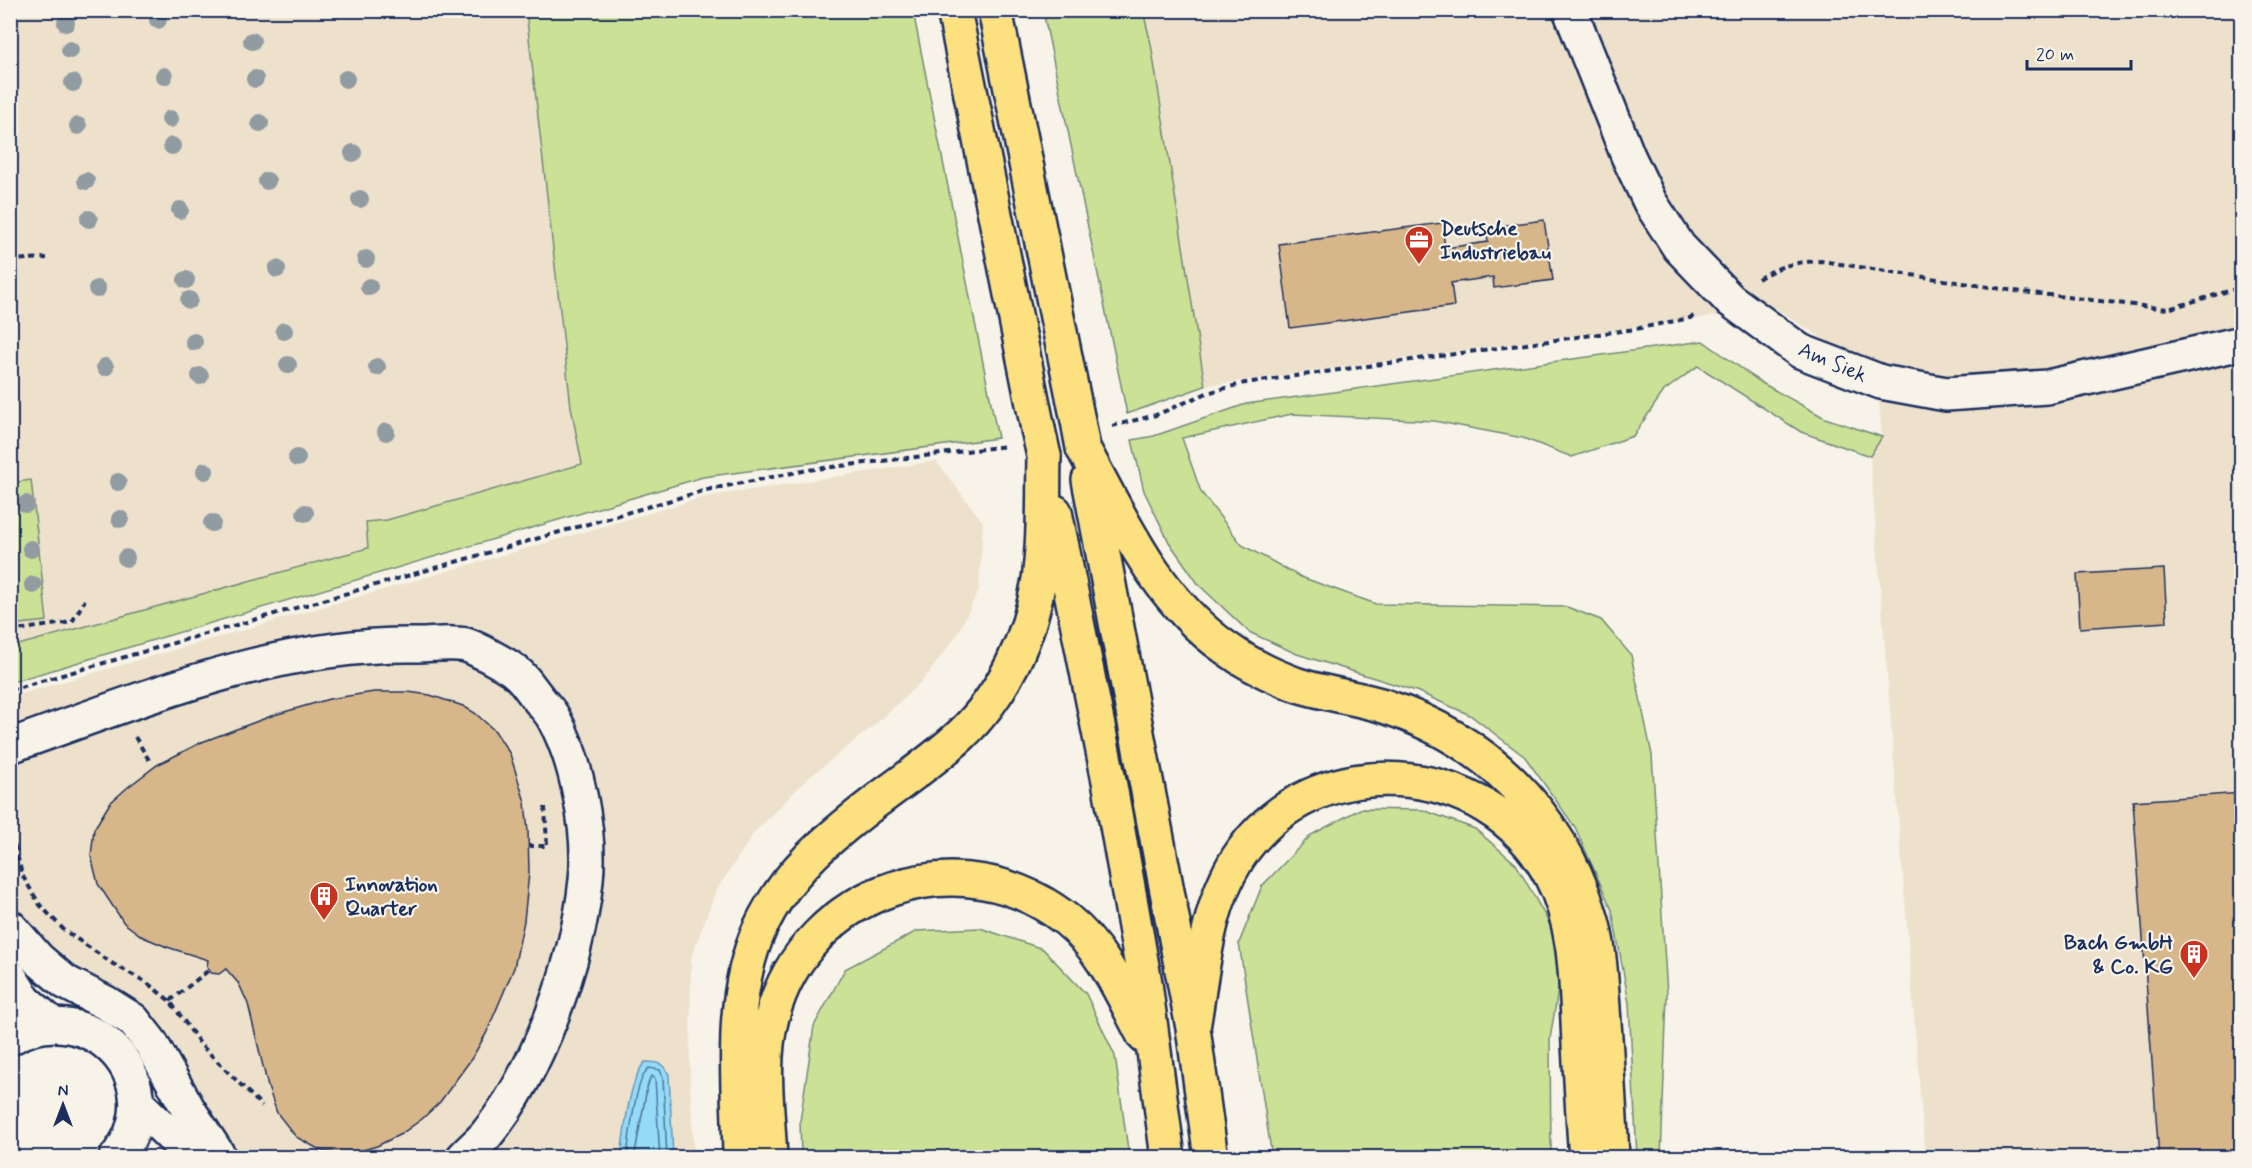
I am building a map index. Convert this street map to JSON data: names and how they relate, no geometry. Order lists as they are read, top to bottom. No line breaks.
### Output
{"streets":{"street":["Am Siek"]},"places":{"office":["Deutsche Industriebau"],"building":["Innovation Quarter","Bach GmbH & Co. KG"]},"scale_bar":"20 m","north":"top"}
